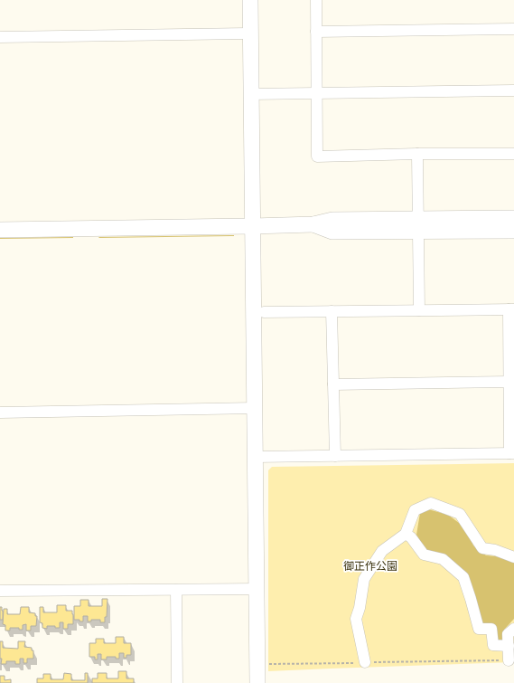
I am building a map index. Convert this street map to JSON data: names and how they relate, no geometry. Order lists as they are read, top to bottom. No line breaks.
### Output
{"parks":["御正作公園"]}
